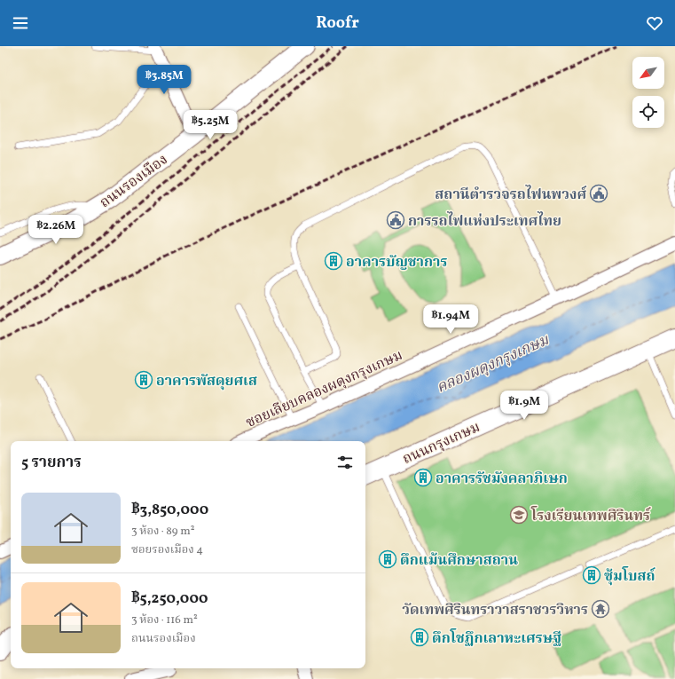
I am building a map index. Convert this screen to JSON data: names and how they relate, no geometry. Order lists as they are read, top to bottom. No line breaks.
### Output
{"streets":{"main road":["ถนนรองเมือง","ถนนกรุงเกษม"],"street":["ซอยเลียบคลองผดุงกรุงเกษม"]},"water":["คลองผดุงกรุงเกษม"],"places":{"public building":["สถานีตำรวจรถไฟนพวงศ์","การรถไฟแห่งประเทศไทย"],"building":["อาคารบัญชาการ","อาคารพัสดุยศเส","อาคารรัชมังคลาภิเษก","ตึกแม้นศึกษาสถาน","ซุ้มโบสถ์","ตึกโชฏึกเลาหะเศรษฐี"],"school or university":["โรงเรียนเทพศิรินทร์"],"temple":["วัดเทพศิรินทราวาสราชวรวิหาร"]},"north":"bottom left","page":{"header":"Roofr","price":["฿3.85M","฿5.25M","฿2.26M","฿1.94M","฿1.9M"],"heading":"5 รายการ","list":[{"name":"฿3,850,000","note":"3 ห้อง · 89 m² · ซอยรองเมือง 4"},{"name":"฿5,250,000","note":"3 ห้อง · 116 m² · ถนนรองเมือง"}]}}
